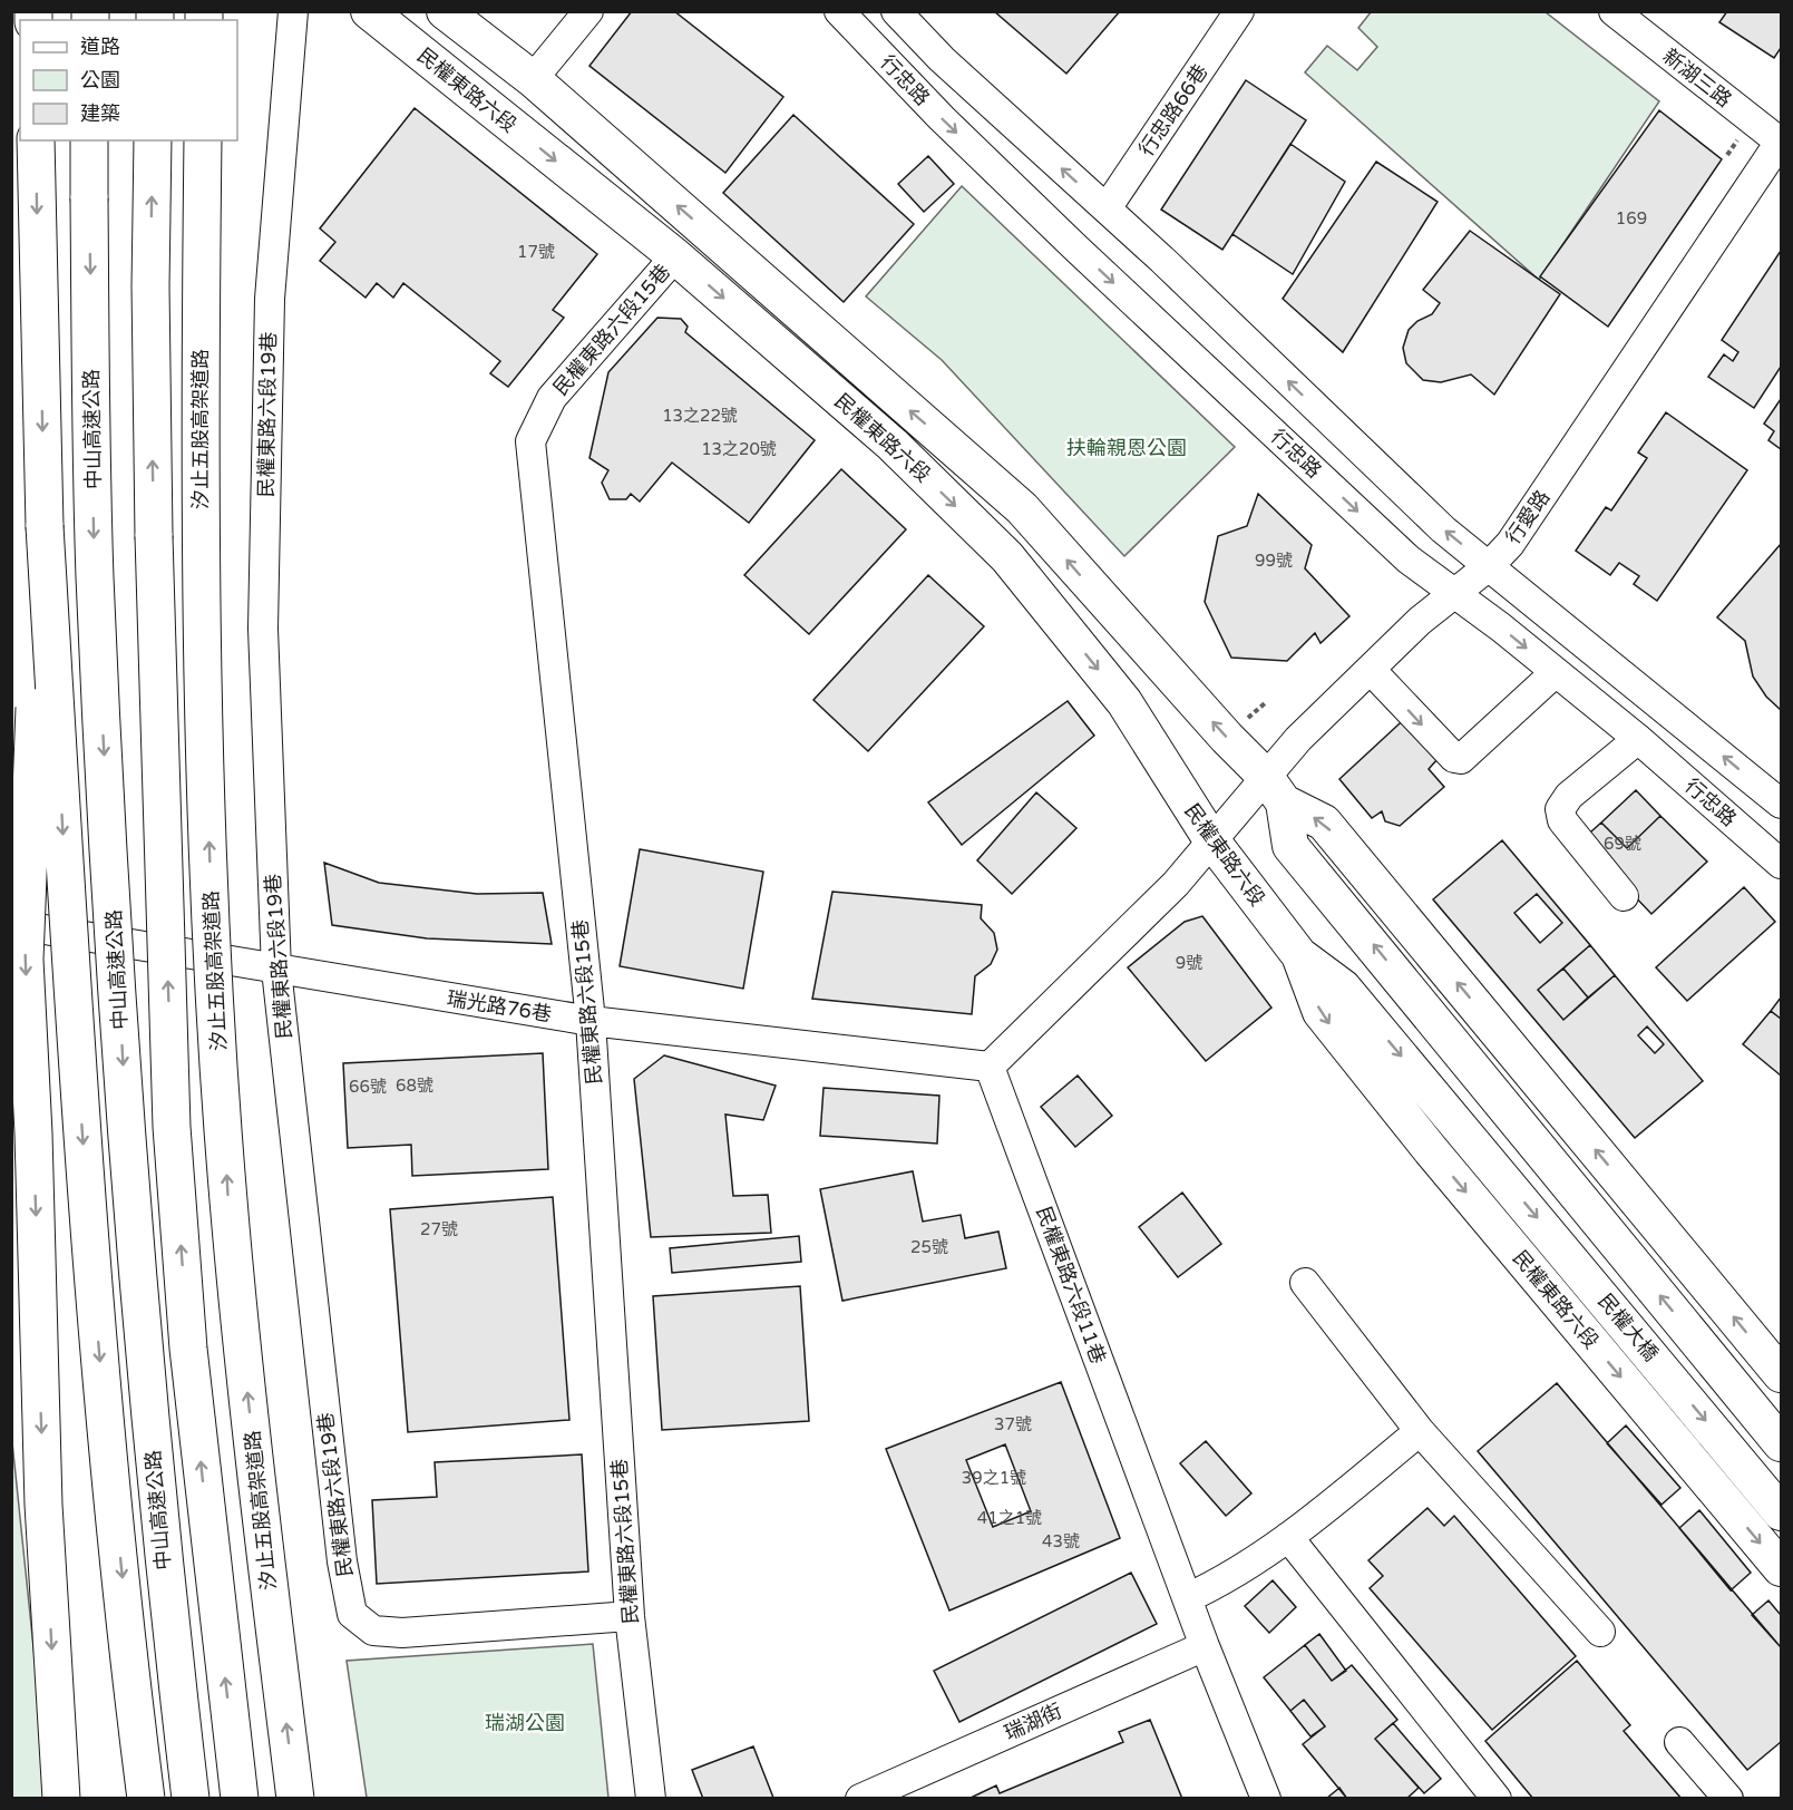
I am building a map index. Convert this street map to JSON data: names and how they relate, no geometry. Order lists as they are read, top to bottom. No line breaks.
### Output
{"streets":{"highway":["中山高速公路","汐止五股高架道路"],"main road":["民權東路六段","民權大橋"],"street":["新湖三路","行忠路","行忠路66巷","民權東路六段15巷","民權東路六段19巷","行愛路","瑞光路76巷","民權東路六段11巷","瑞湖街"]},"crossings":[["新湖三路","行愛路"],["行忠路","行忠路66巷"],["行忠路","行愛路"],["民權東路六段","民權東路六段15巷"],["民權東路六段","行愛路"],["民權東路六段","民權大橋"],["民權東路六段15巷","民權東路六段19巷"],["民權東路六段15巷","瑞光路76巷"],["民權東路六段19巷","瑞光路76巷"],["瑞光路76巷","民權東路六段11巷"],["民權東路六段11巷","瑞湖街"]],"parks":["扶輪親恩公園","瑞湖公園"],"house_numbers":["169","17號","13之22號","13之20號","99號","69號","9號","68號","66號","27號","25號","37號","39之1號","41之1號","43號"],"legend":["道路","公園","建築"]}
